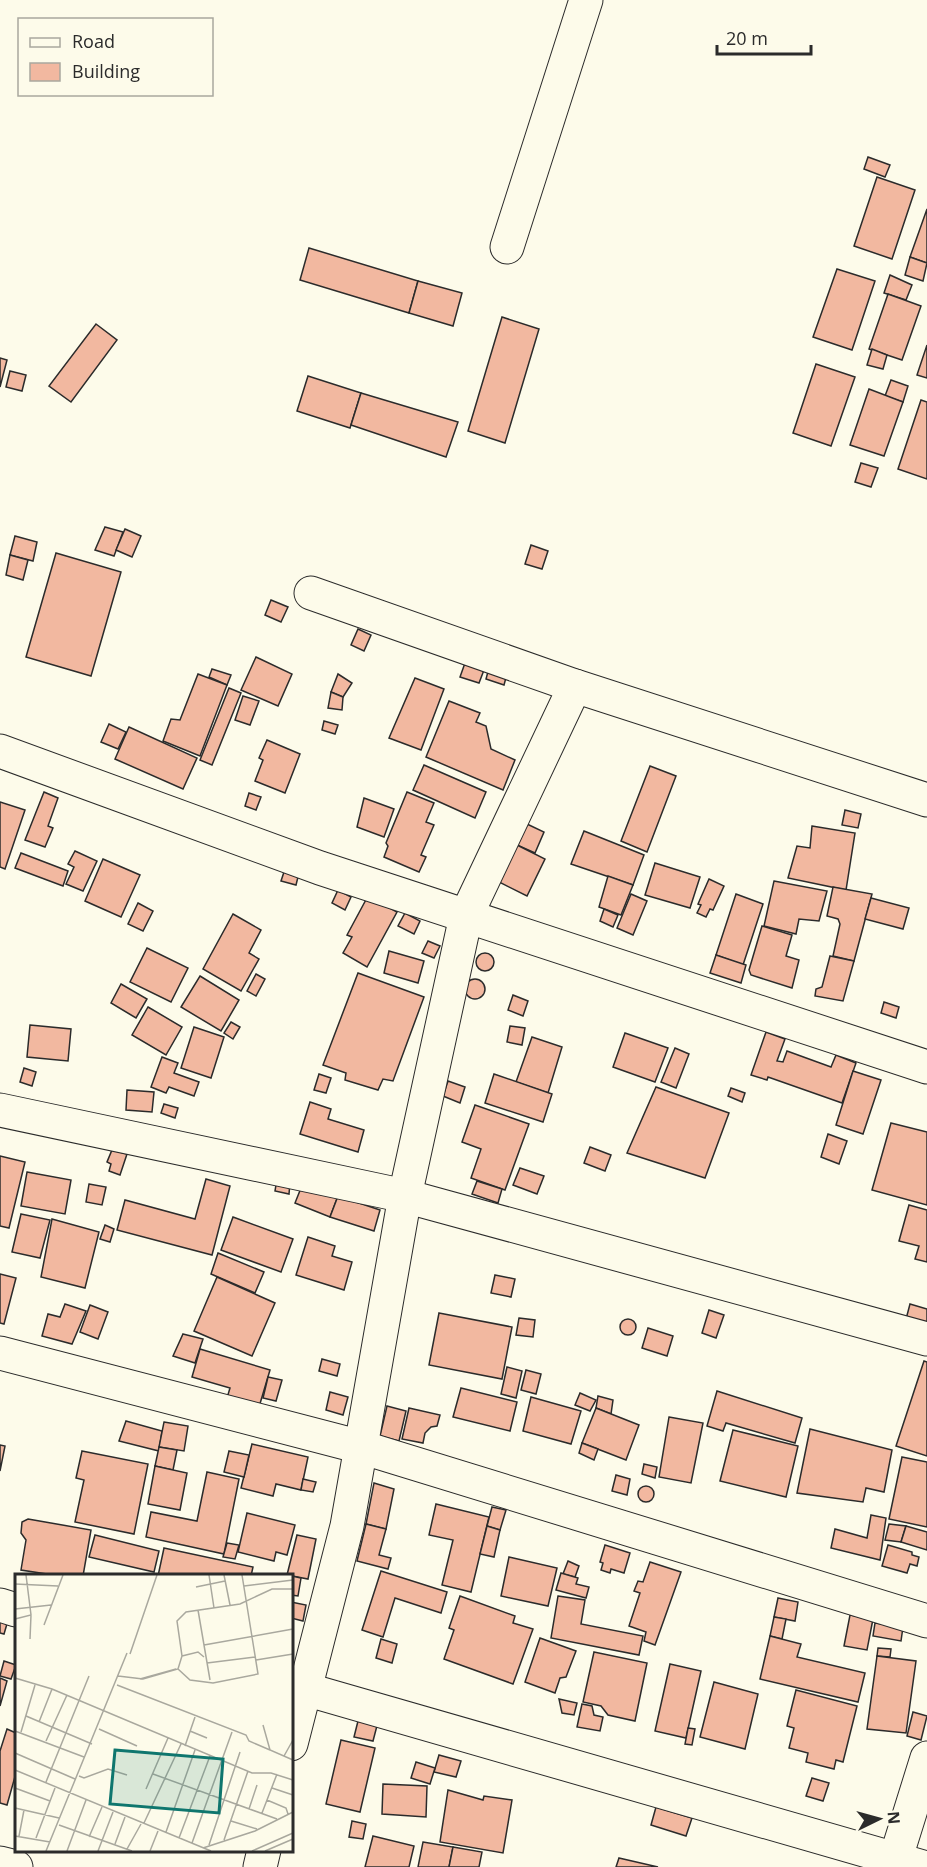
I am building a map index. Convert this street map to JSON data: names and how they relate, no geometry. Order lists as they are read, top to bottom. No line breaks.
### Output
{"legend":["Road","Building"],"scale_bar":"20 m","north":"right"}
